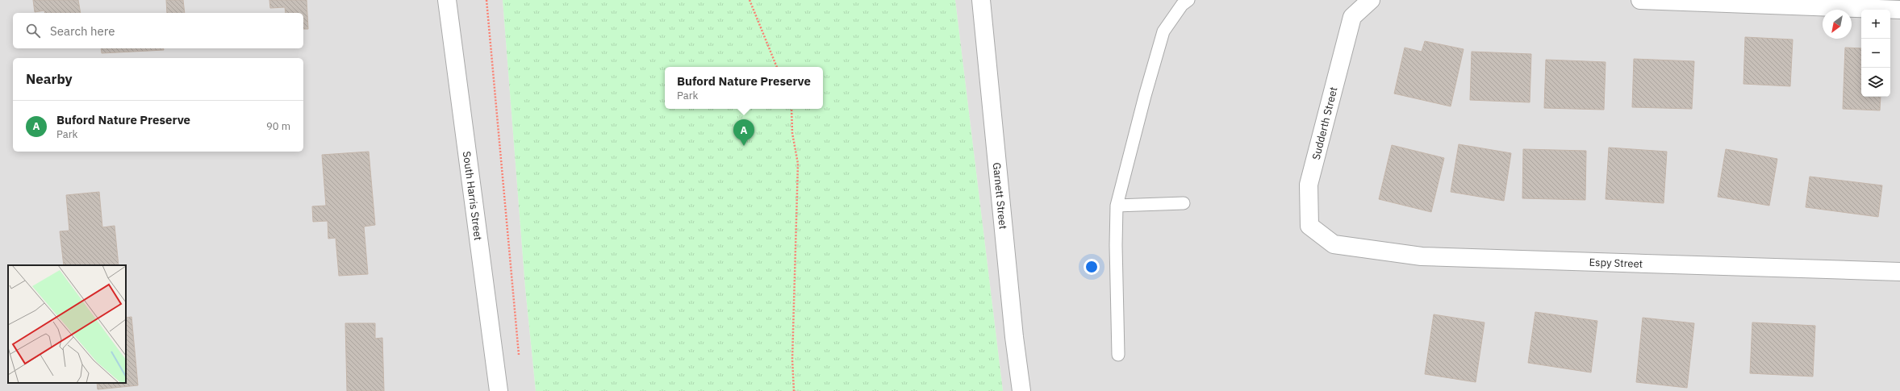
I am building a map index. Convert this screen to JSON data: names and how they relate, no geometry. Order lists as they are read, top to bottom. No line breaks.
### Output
{"streets":{"street":["Sudderth Street","South Harris Street","Garnett Street","Espy Street"]},"crossings":[["Sudderth Street","Espy Street"]],"north":"bottom left","page":{"map_buttons":["+","−"],"search":"Search here","heading":"Nearby","popup":["Buford Nature Preserve","Park"],"list":[{"mark":"A","name":"Buford Nature Preserve","note":"Park","value":"90 m"}],"pins":"A"}}
